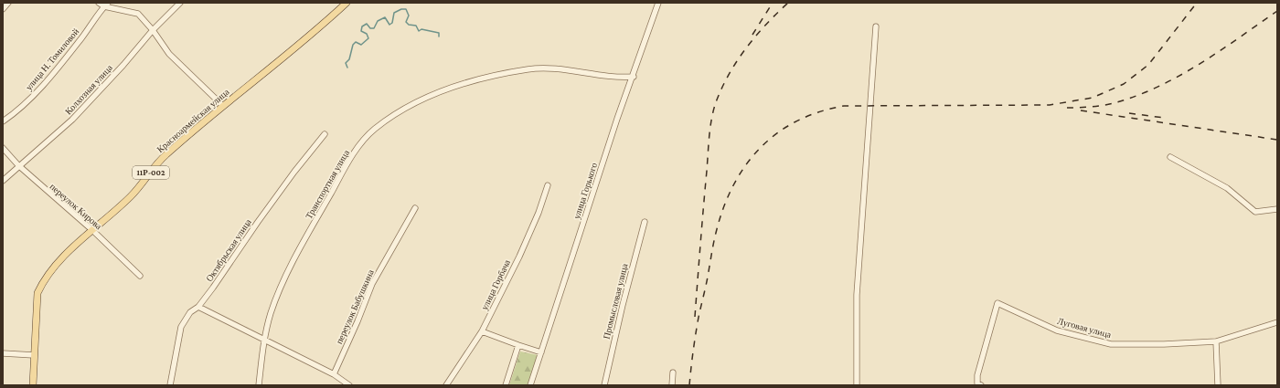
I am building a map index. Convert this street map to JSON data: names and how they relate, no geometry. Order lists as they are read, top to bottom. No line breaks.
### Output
{"streets":{"main road":["Красноармейская улица","11Р-002"],"street":["улица Н. Томиловой","Колхозная улица","Транспортная улица","улица Горького","переулок Кирова","Октябрьская улица","улица Горбача","Промысловая улица","переулок Бабушкина","Луговая улица"]},"crossings":[["Колхозная улица","переулок Кирова"],["Красноармейская улица","переулок Кирова"],["Транспортная улица","улица Горького"]]}
